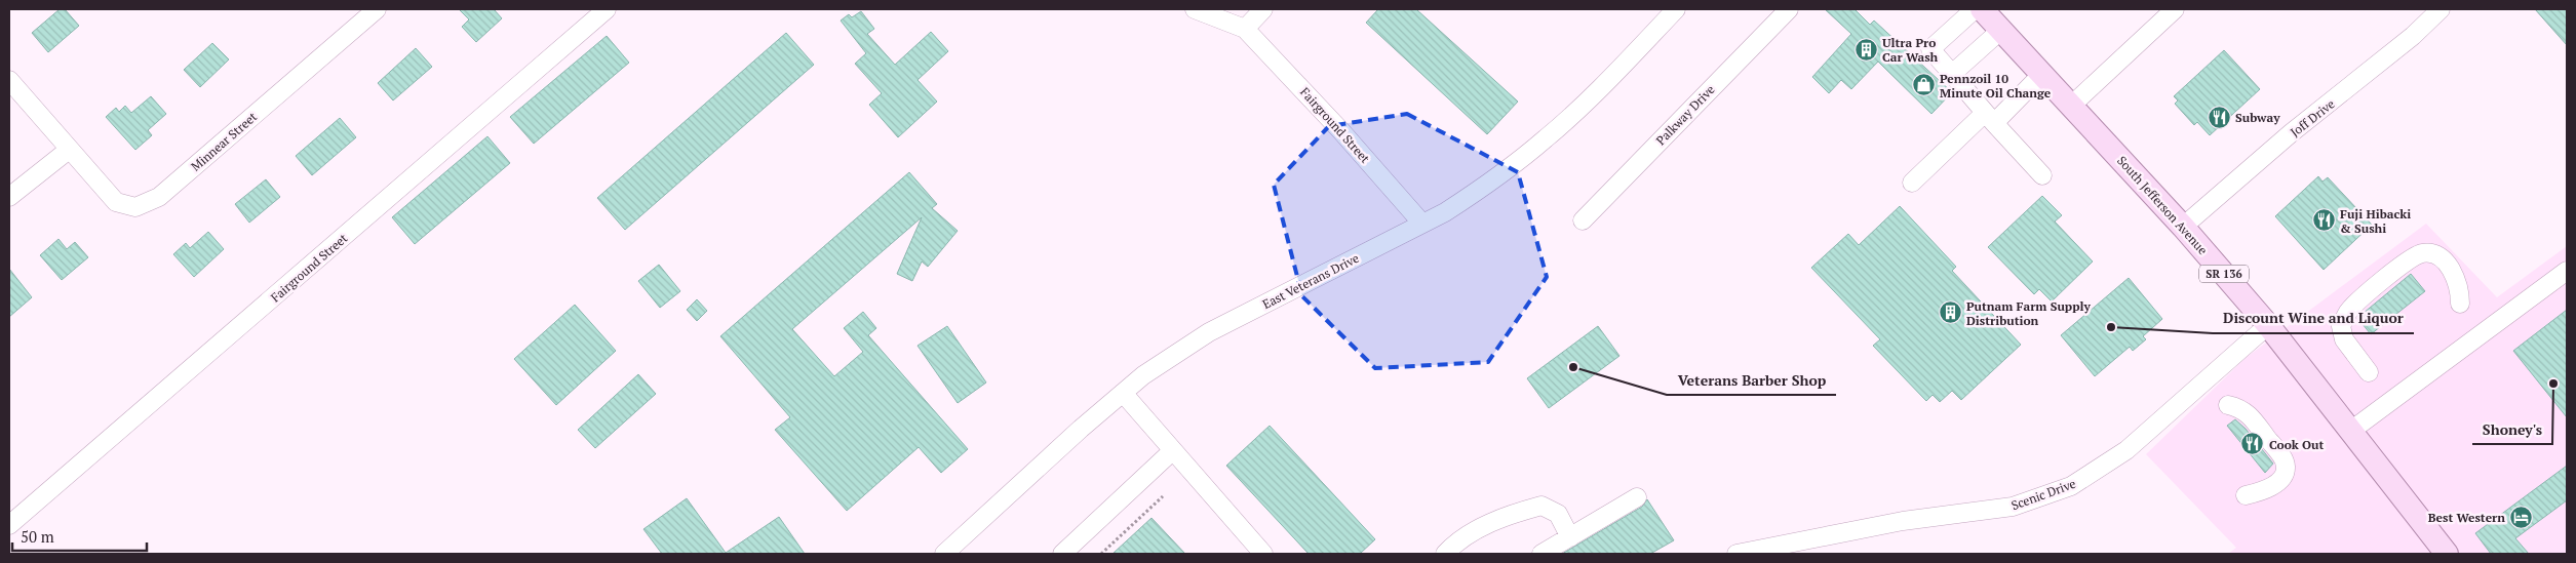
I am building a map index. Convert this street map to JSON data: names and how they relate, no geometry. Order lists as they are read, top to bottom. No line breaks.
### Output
{"streets":{"main road":["South Jefferson Avenue","SR 136"],"street":["Palkway Drive","Joff Drive","Fairground Street","Minnear Street","East Veterans Drive","Scenic Drive"]},"crossings":[["Joff Drive","South Jefferson Avenue"],["Fairground Street","East Veterans Drive"],["South Jefferson Avenue","Scenic Drive"]],"places":{"building":["Ultra Pro Car Wash","Putnam Farm Supply Distribution"],"shop":["Pennzoil 10 Minute Oil Change"],"restaurant":["Subway","Fuji Hibacki & Sushi","Cook Out"],"other":["Discount Wine and Liquor","Veterans Barber Shop","Shoney's"],"hotel":["Best Western"]},"scale_bar":"50 m"}
